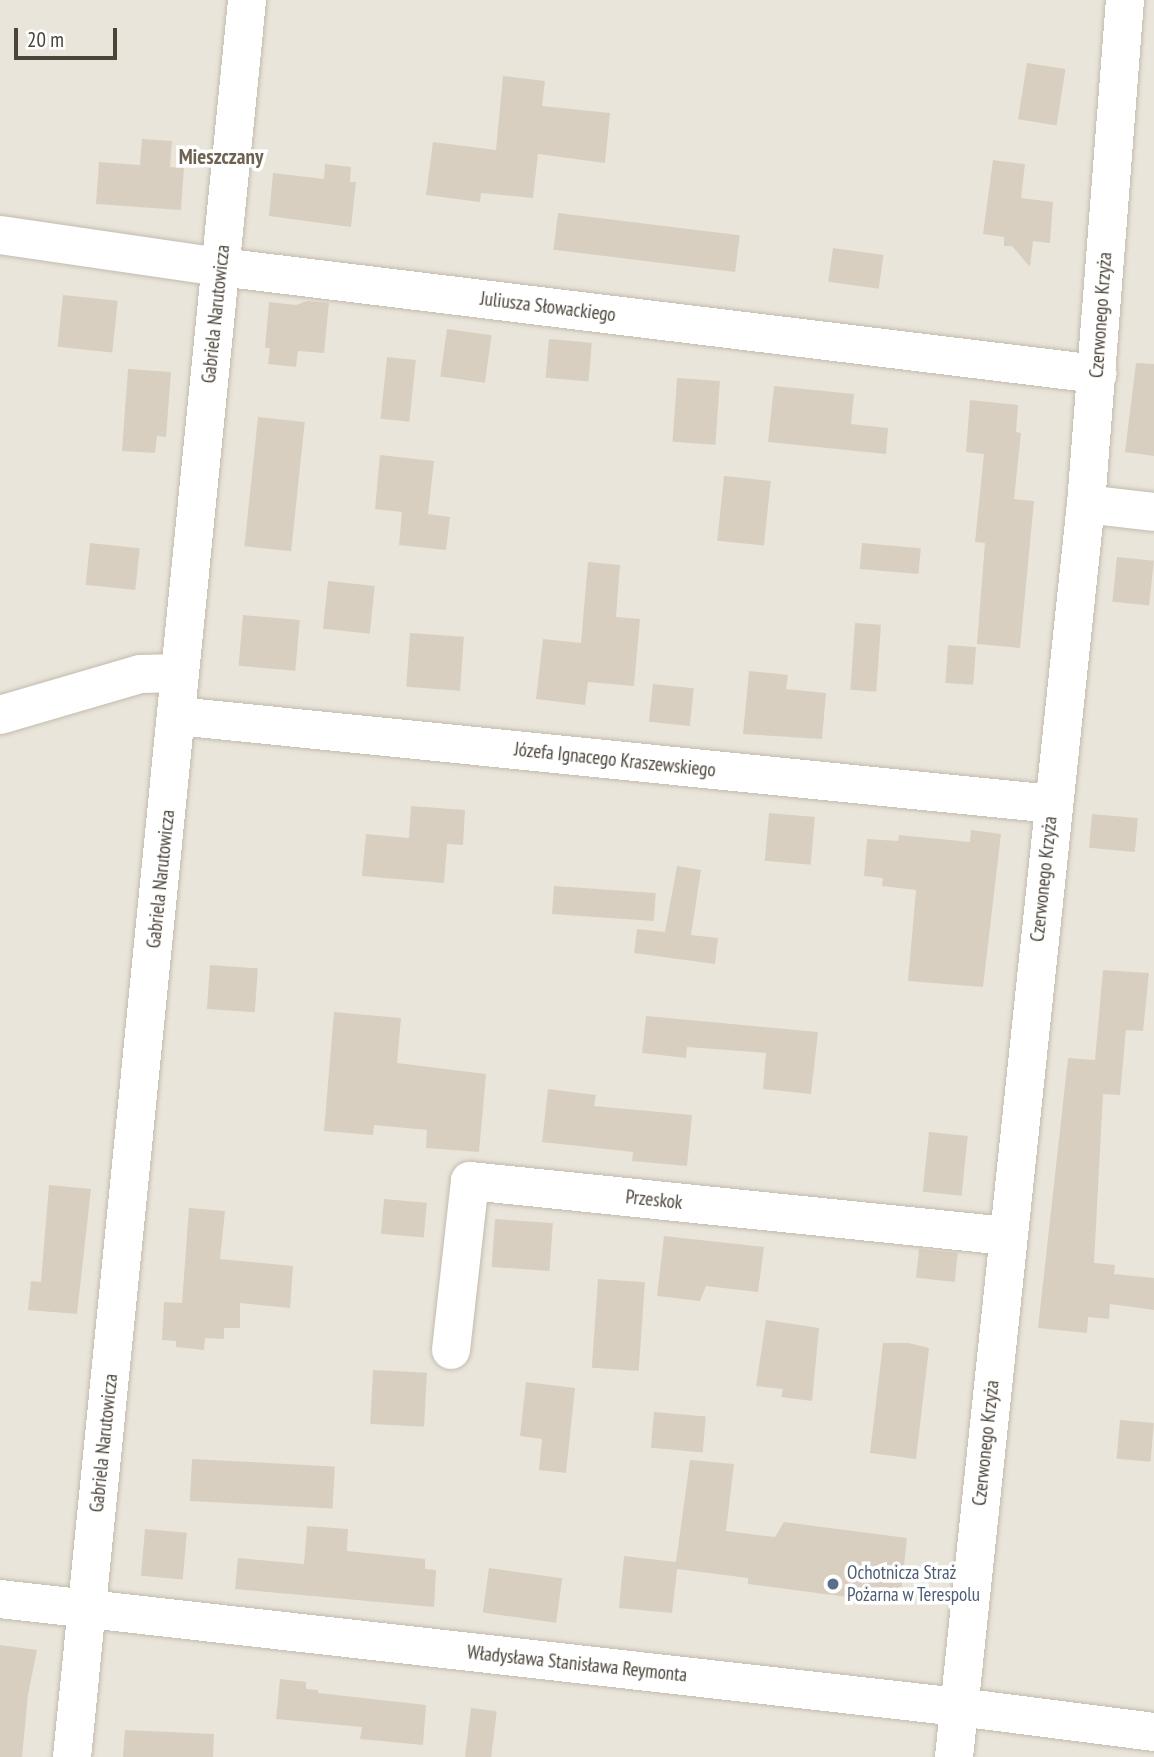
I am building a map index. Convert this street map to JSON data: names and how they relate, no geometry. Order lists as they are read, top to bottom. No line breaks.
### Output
{"streets":{"street":["Juliusza Słowackiego","Gabriela Narutowicza","Czerwonego Krzyża","Józefa Ignacego Kraszewskiego","Przeskok","Władysława Stanisława Reymonta"]},"crossings":[["Juliusza Słowackiego","Gabriela Narutowicza"],["Juliusza Słowackiego","Czerwonego Krzyża"],["Gabriela Narutowicza","Józefa Ignacego Kraszewskiego"],["Gabriela Narutowicza","Władysława Stanisława Reymonta"],["Czerwonego Krzyża","Józefa Ignacego Kraszewskiego"],["Czerwonego Krzyża","Przeskok"],["Czerwonego Krzyża","Władysława Stanisława Reymonta"]],"districts":["Mieszczany"],"places":["Ochotnicza Straż Pożarna w Terespolu"],"scale_bar":"20 m"}
